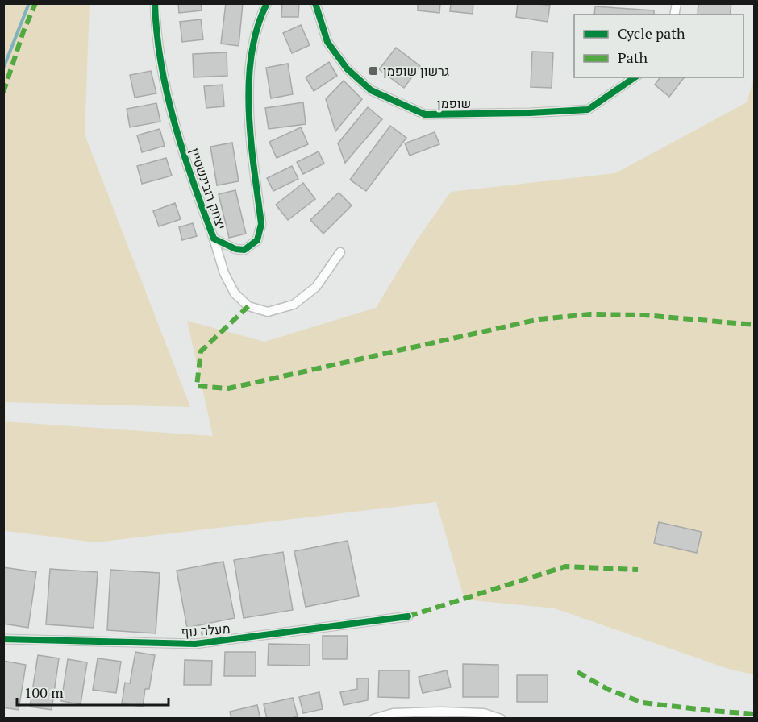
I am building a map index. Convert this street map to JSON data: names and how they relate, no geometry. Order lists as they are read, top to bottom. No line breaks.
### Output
{"streets":{"street":["שופמן","יצחק רובינשטיין","מעלה נוף"]},"places":{"transit":["גרשון שופמן"]},"legend":["Cycle path","Path"],"scale_bar":"100 m"}
